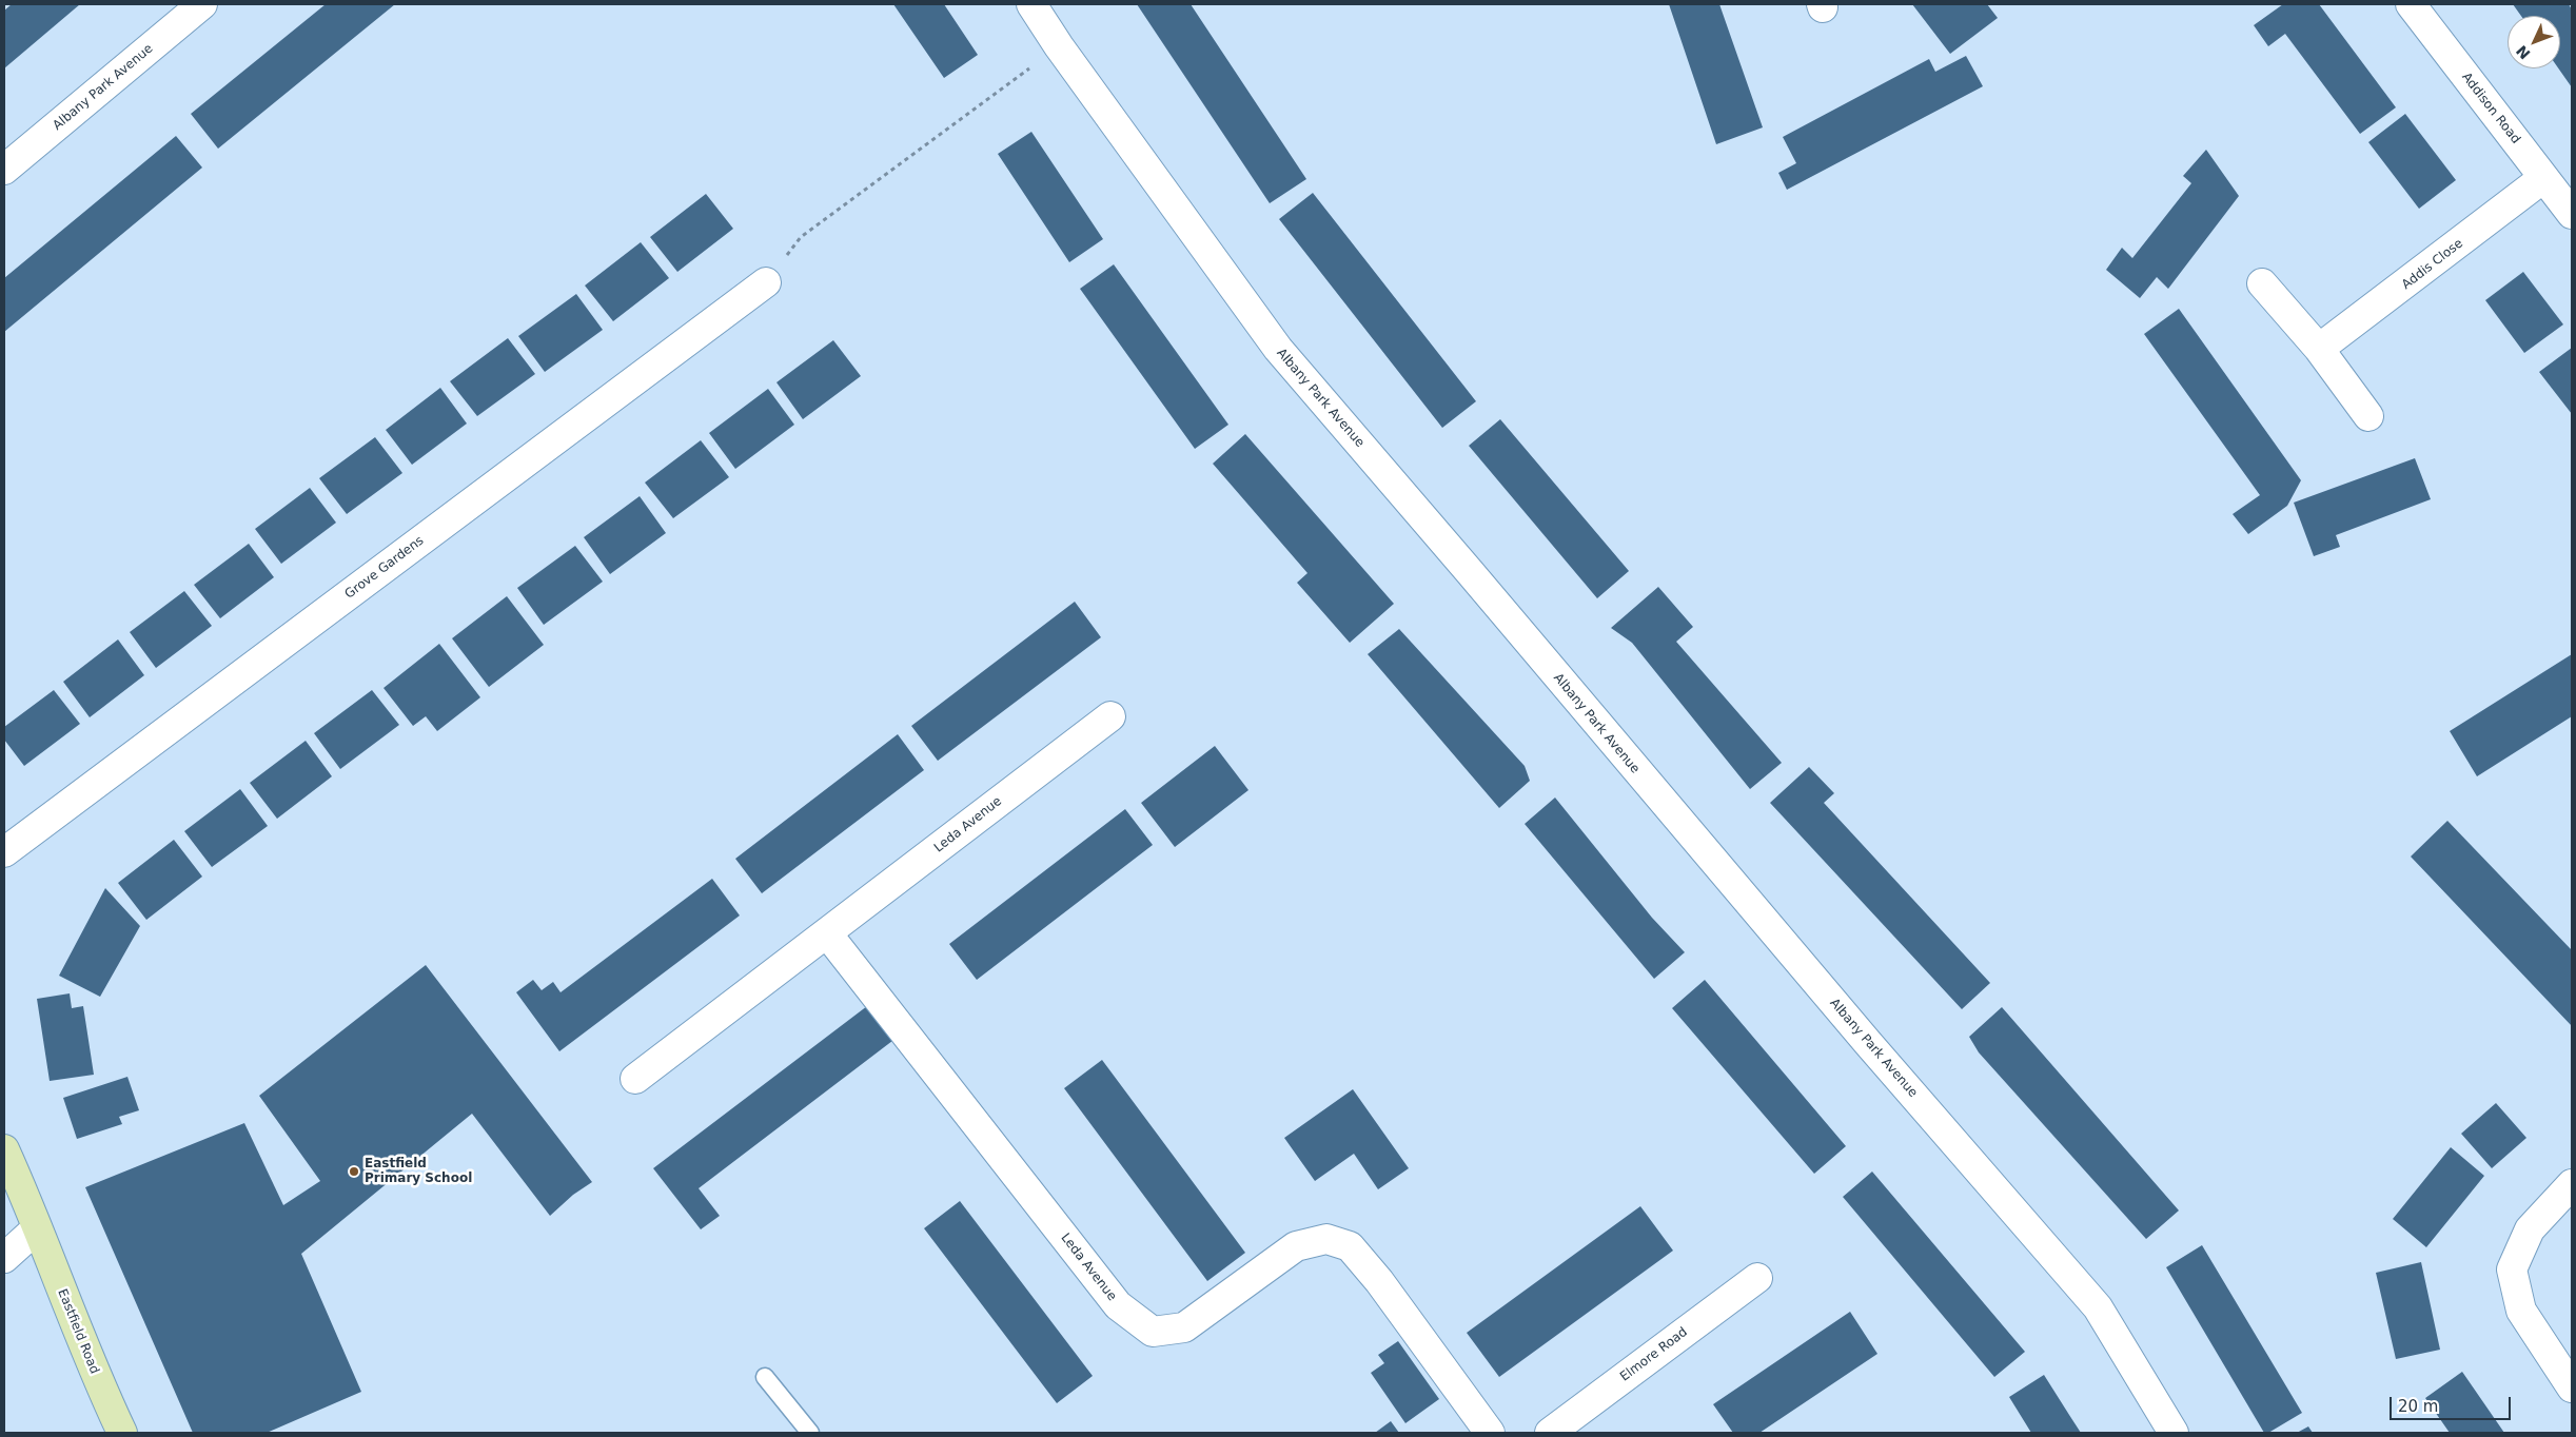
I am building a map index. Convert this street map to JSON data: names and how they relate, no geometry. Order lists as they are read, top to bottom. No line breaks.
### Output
{"streets":{"street":["Albany Park Avenue","Addison Road","Addis Close","Grove Gardens","Leda Avenue","Eastfield Road","Elmore Road"]},"crossings":[["Addison Road","Addis Close"]],"places":["Eastfield Primary School"],"scale_bar":"20 m","north":"bottom left"}
